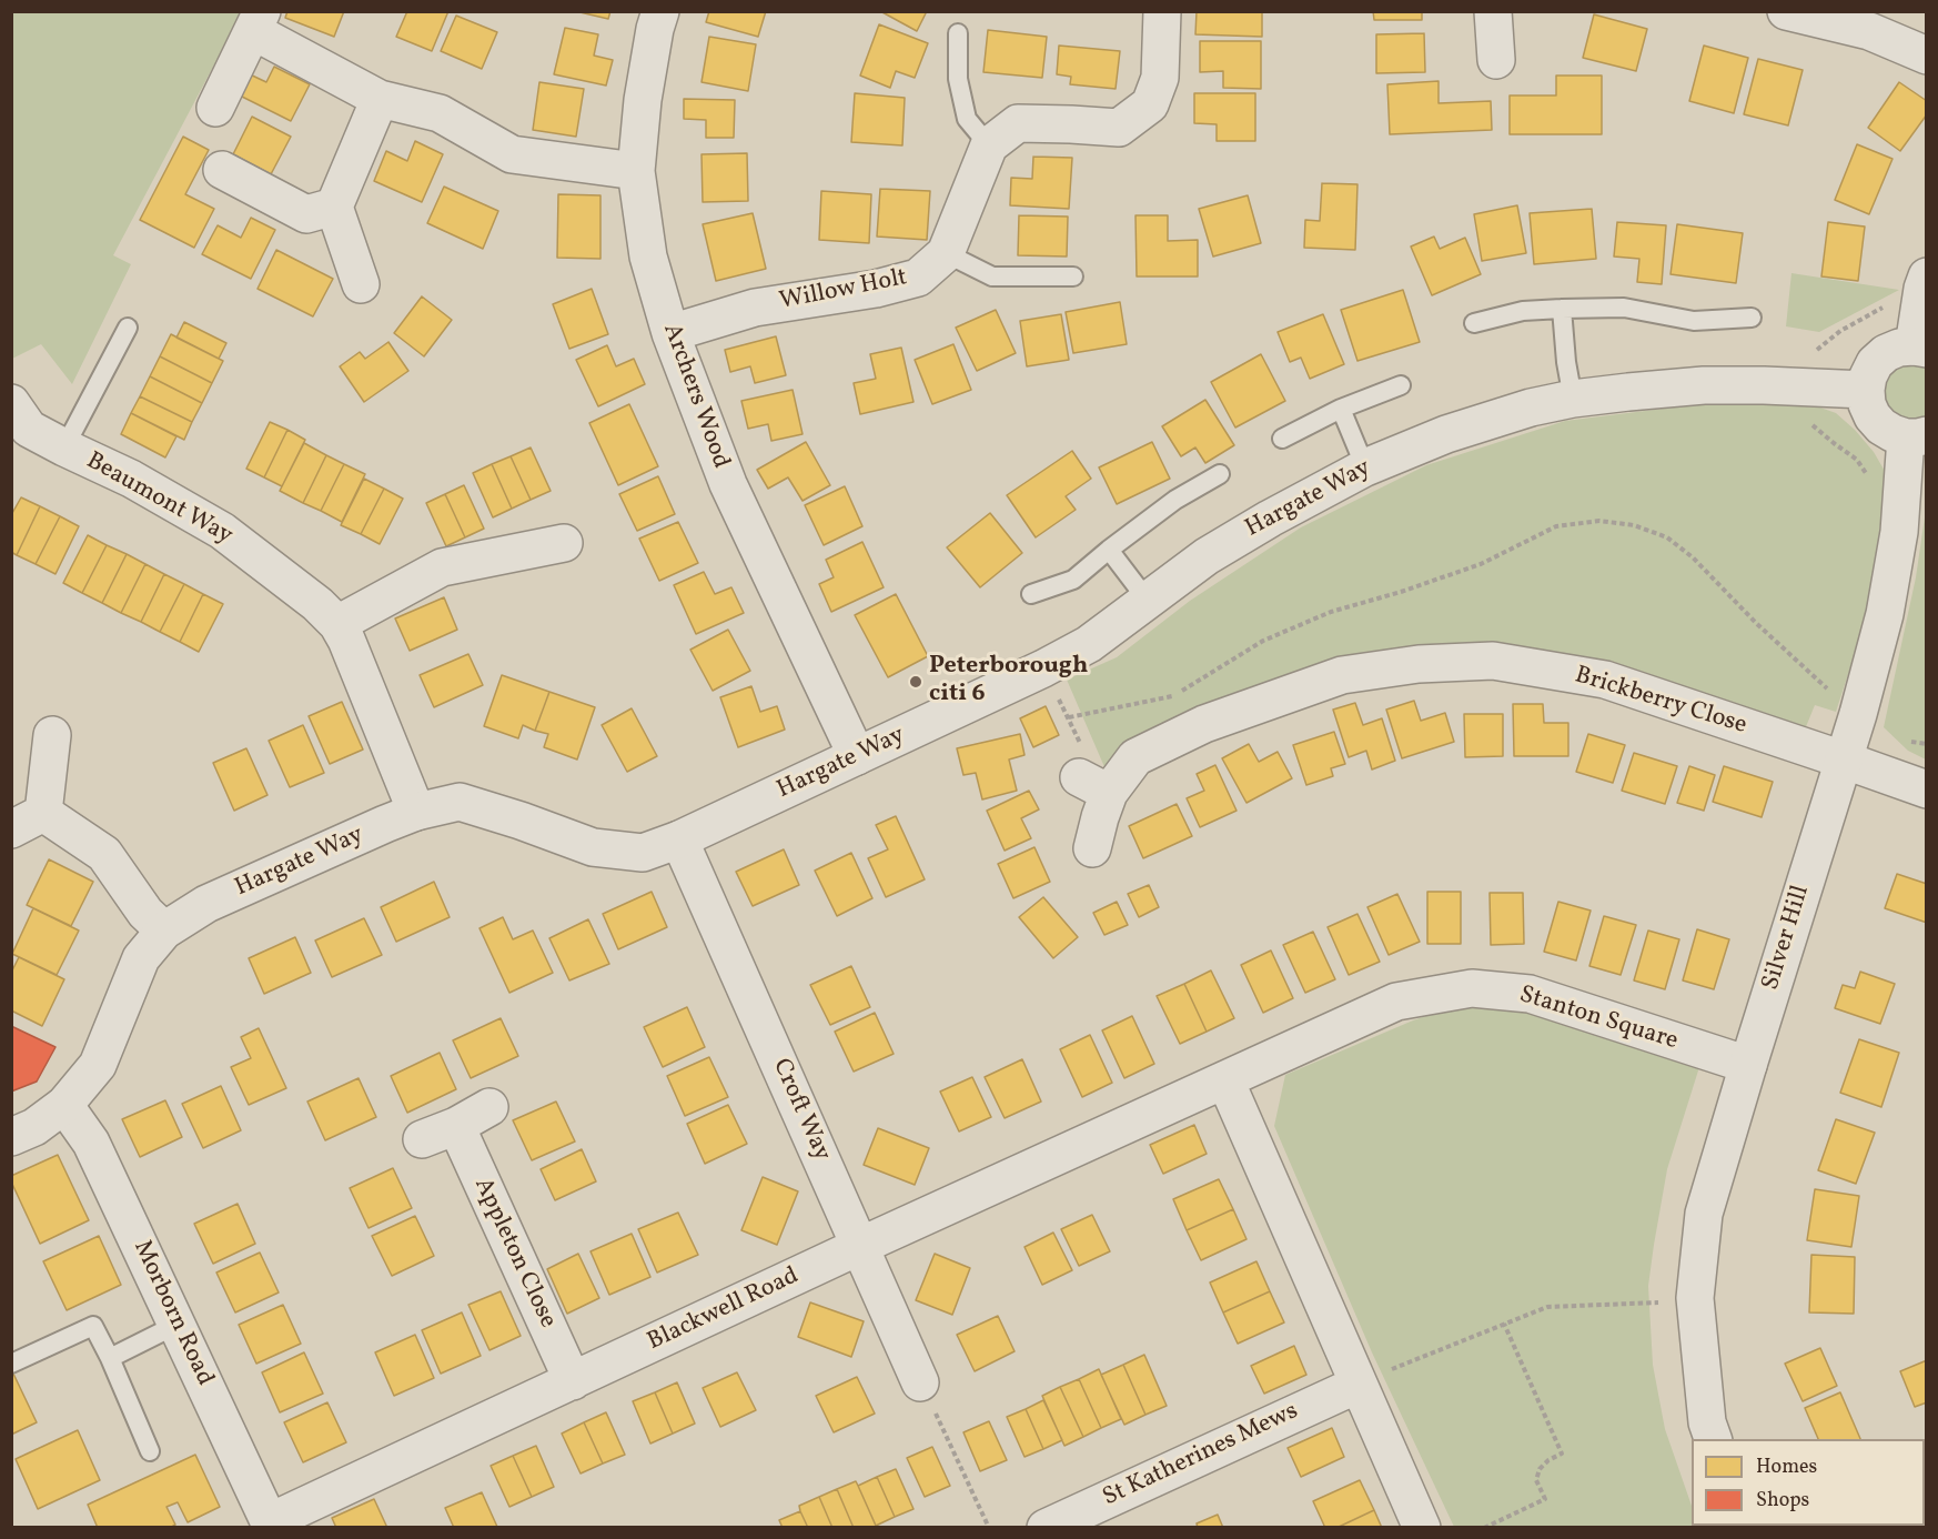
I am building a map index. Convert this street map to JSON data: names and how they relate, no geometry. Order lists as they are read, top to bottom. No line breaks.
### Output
{"streets":{"street":["Willow Holt","Archers Wood","Beaumont Way","Hargate Way","Brickberry Close","Silver Hill","Stanton Square","Croft Way","Appleton Close","Blackwell Road","Morborn Road","St Katherines Mews"]},"crossings":[["Willow Holt","Archers Wood"],["Archers Wood","Hargate Way"],["Beaumont Way","Hargate Way"],["Hargate Way","Croft Way"],["Hargate Way","Morborn Road"],["Brickberry Close","Silver Hill"],["Silver Hill","Stanton Square"],["Stanton Square","Blackwell Road"],["Croft Way","Blackwell Road"],["Appleton Close","Blackwell Road"],["Blackwell Road","Morborn Road"]],"places":["Peterborough citi 6"],"legend":["Homes","Shops"]}
